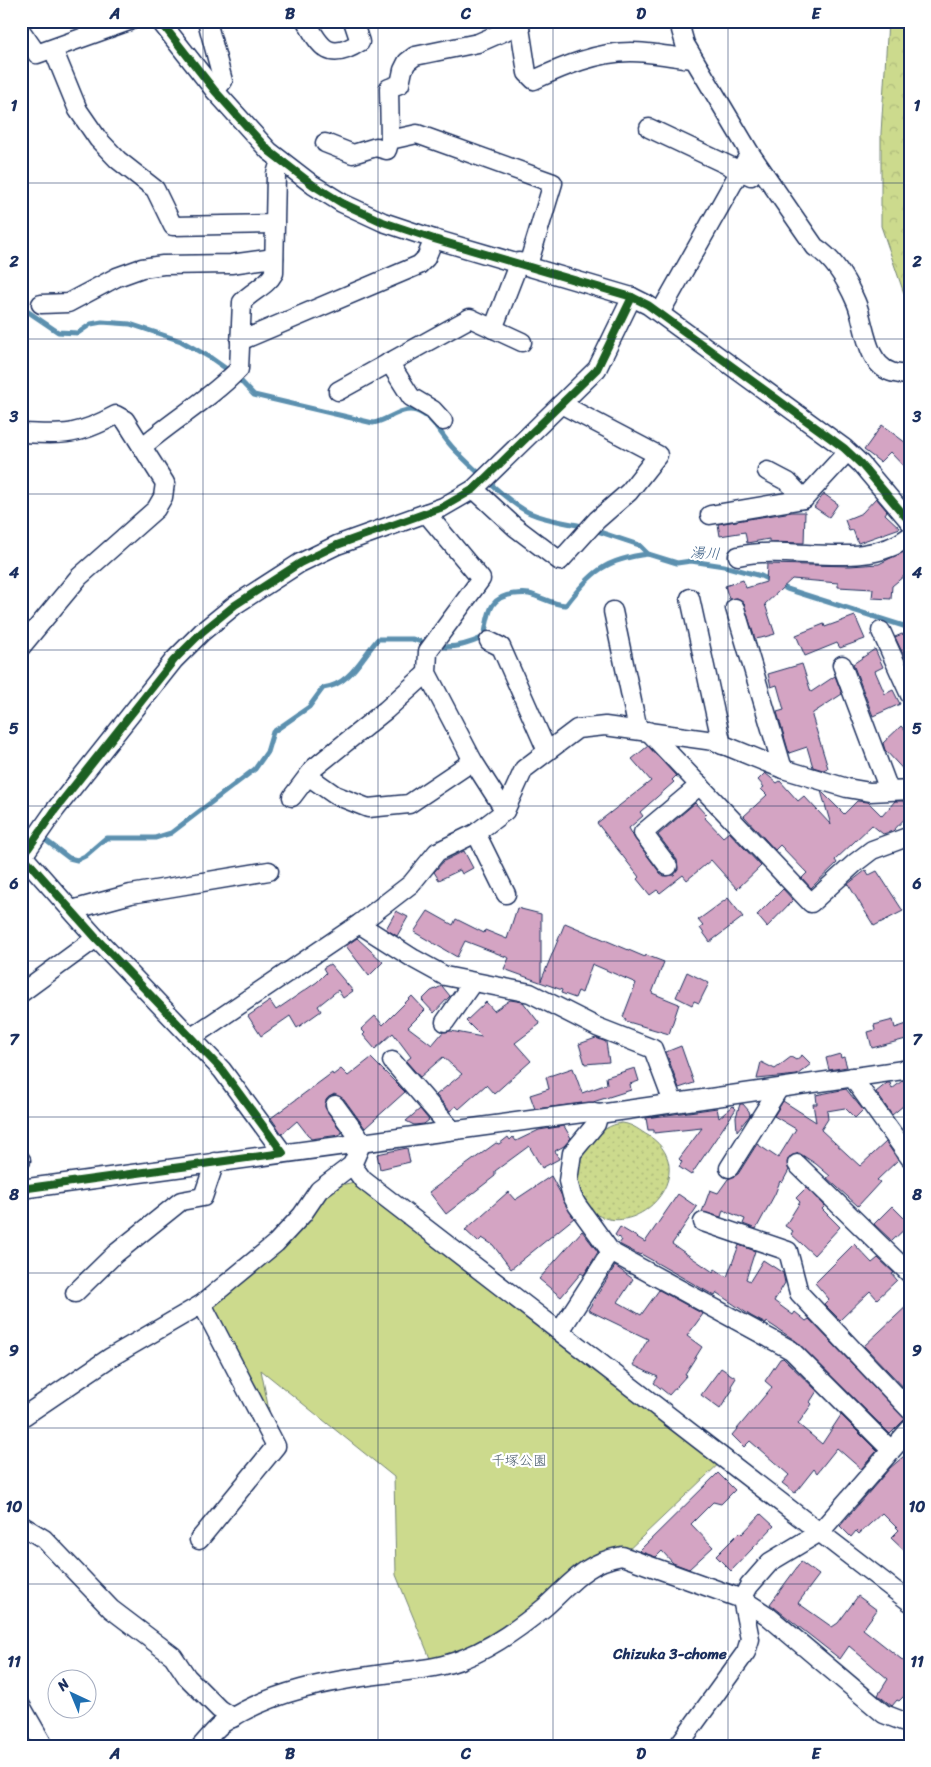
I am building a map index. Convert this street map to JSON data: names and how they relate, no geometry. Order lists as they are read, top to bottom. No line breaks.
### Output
{"districts":["Chizuka 3-chome"],"water":["湯川"],"parks":["千塚公園"],"north":"top left","grid":{"columns":["A","B","C","D","E"],"rows":["1","2","3","4","5","6","7","8","9","10","11"]}}
